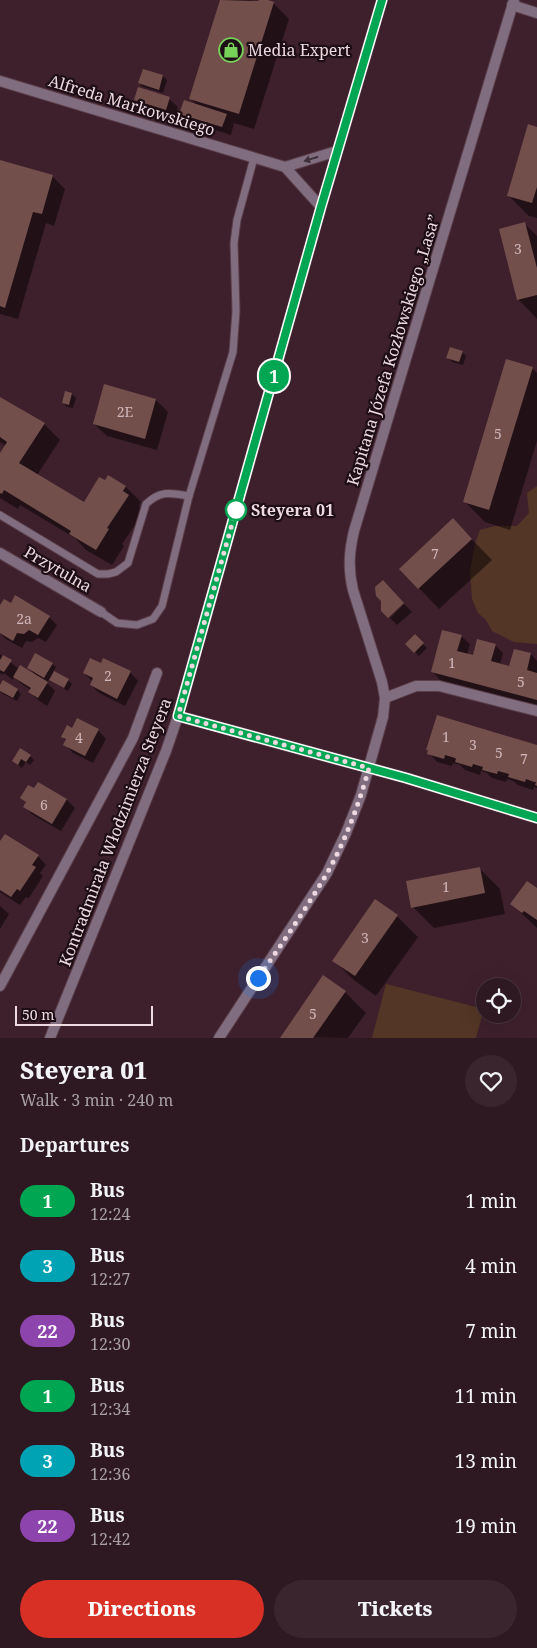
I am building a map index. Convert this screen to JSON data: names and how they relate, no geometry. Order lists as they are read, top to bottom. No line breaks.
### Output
{"streets":{"street":["Alfreda Markowskiego","Kapitana Józefa Kozłowskiego „Lasa”","Przytulna","Kontradmirała Włodzimierza Steyera"]},"places":{"shop":["Media Expert"],"other":["Steyera 01"]},"lines":["bus line 1"],"house_numbers":["3","2E","5","7","2a","1","2","5","1","4","3","5","7","6","1","3","5"],"scale_bar":"50 m","page":{"on_map":"1","scale":"50 m","heading":[["Steyera 01","Walk · 3 min · 240 m"],"Departures"],"list":[{"mark":"1","name":"Bus","note":"12:24","value":"1 min"},{"mark":"3","name":"Bus","note":"12:27","value":"4 min"},{"mark":"22","name":"Bus","note":"12:30","value":"7 min"},{"mark":"1","name":"Bus","note":"12:34","value":"11 min"},{"mark":"3","name":"Bus","note":"12:36","value":"13 min"},{"mark":"22","name":"Bus","note":"12:42","value":"19 min"}],"buttons":["Directions","Tickets"]}}
